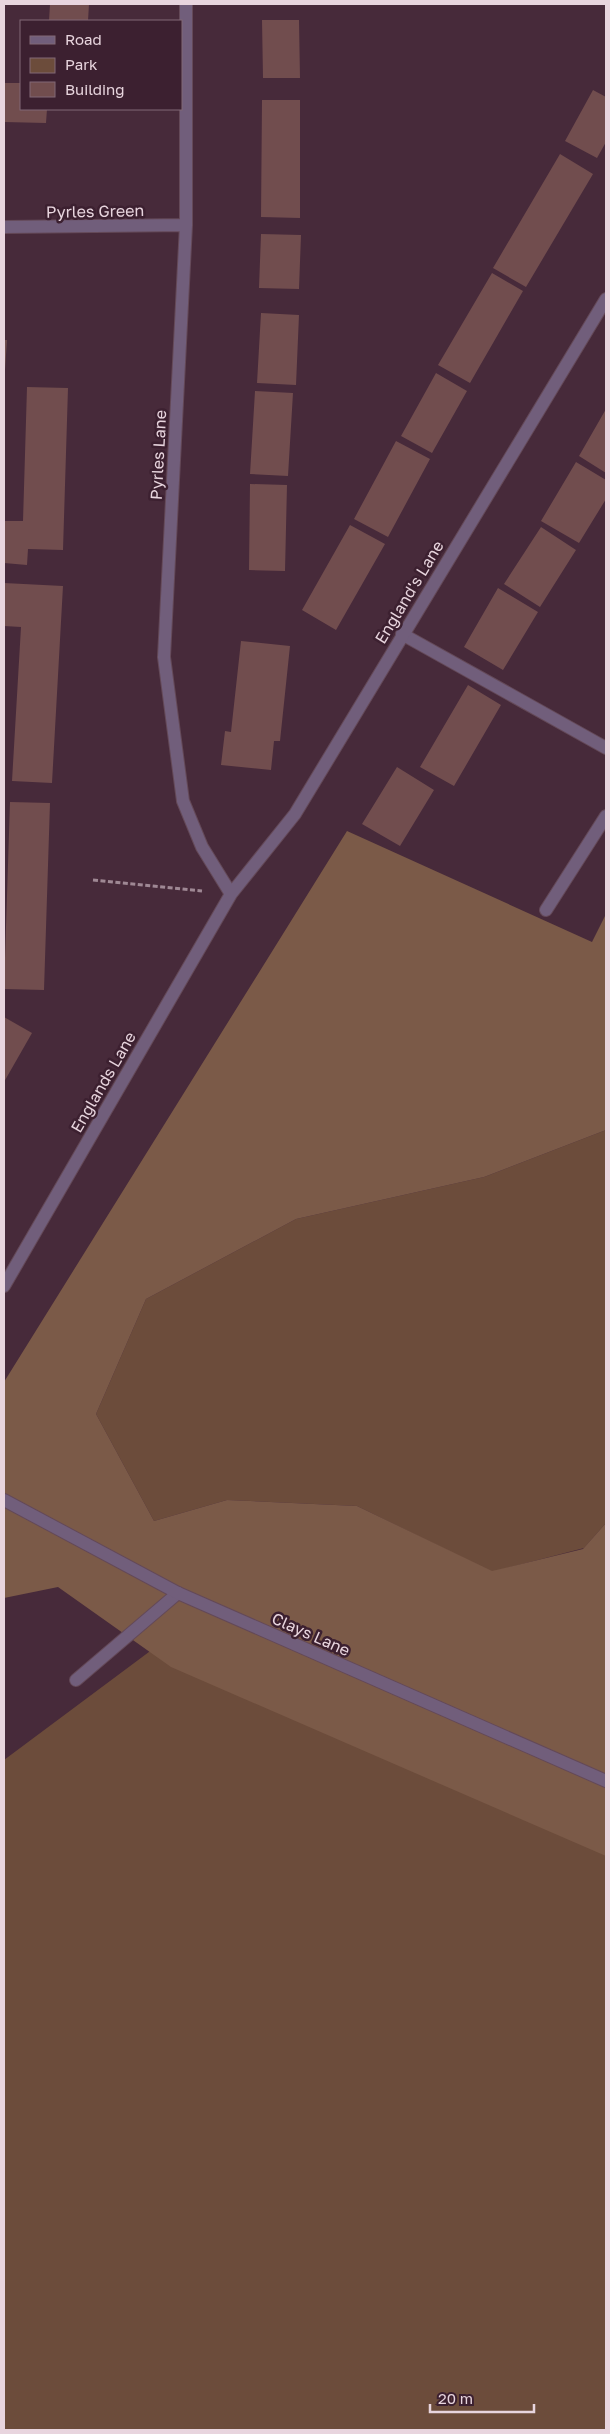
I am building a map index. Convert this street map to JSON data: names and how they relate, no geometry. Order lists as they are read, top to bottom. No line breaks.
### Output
{"streets":{"street":["Pyrles Green","Pyrles Lane","England's Lane","Englands Lane","Clays Lane"]},"crossings":[["Pyrles Green","Pyrles Lane"],["Pyrles Lane","England's Lane"],["Pyrles Lane","Englands Lane"],["England's Lane","Englands Lane"]],"legend":["Road","Park","Building"],"scale_bar":"20 m"}
